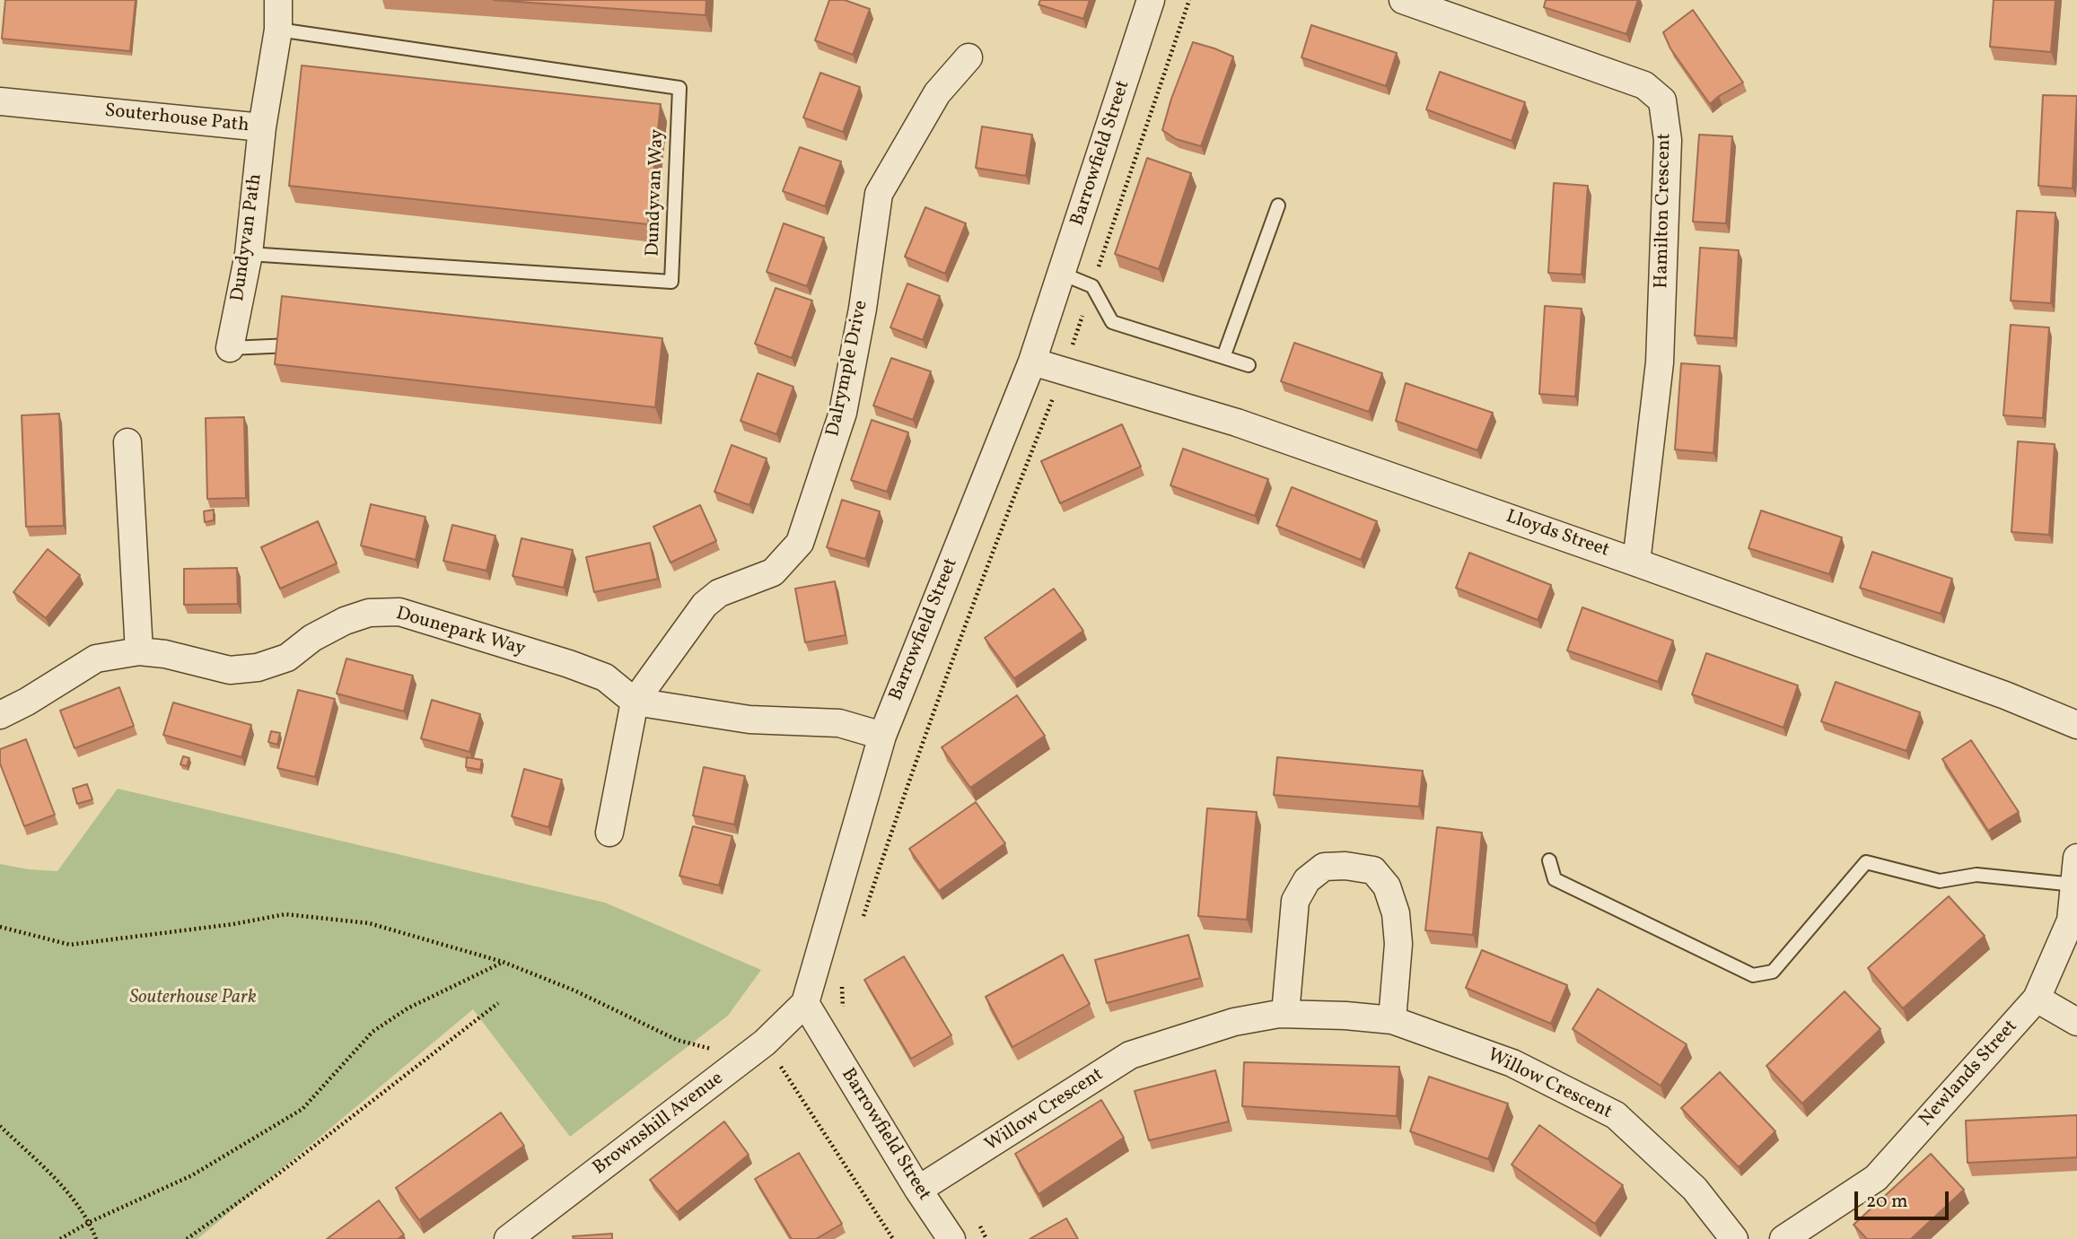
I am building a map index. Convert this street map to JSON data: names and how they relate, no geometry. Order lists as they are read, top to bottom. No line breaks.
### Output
{"streets":{"street":["Souterhouse Path","Barrowfield Street","Hamilton Crescent","Dundyvan Path","Dalrymple Drive","Lloyds Street","Dounepark Way","Newlands Street","Willow Crescent","Brownshill Avenue"],"lane":["Dundyvan Way"]},"crossings":[["Souterhouse Path","Dundyvan Way"],["Souterhouse Path","Dundyvan Path"],["Barrowfield Street","Lloyds Street"],["Barrowfield Street","Willow Crescent"],["Barrowfield Street","Brownshill Avenue"],["Dundyvan Way","Dundyvan Path"],["Hamilton Crescent","Lloyds Street"],["Dalrymple Drive","Dounepark Way"]],"parks":["Souterhouse Park"],"scale_bar":"20 m"}
